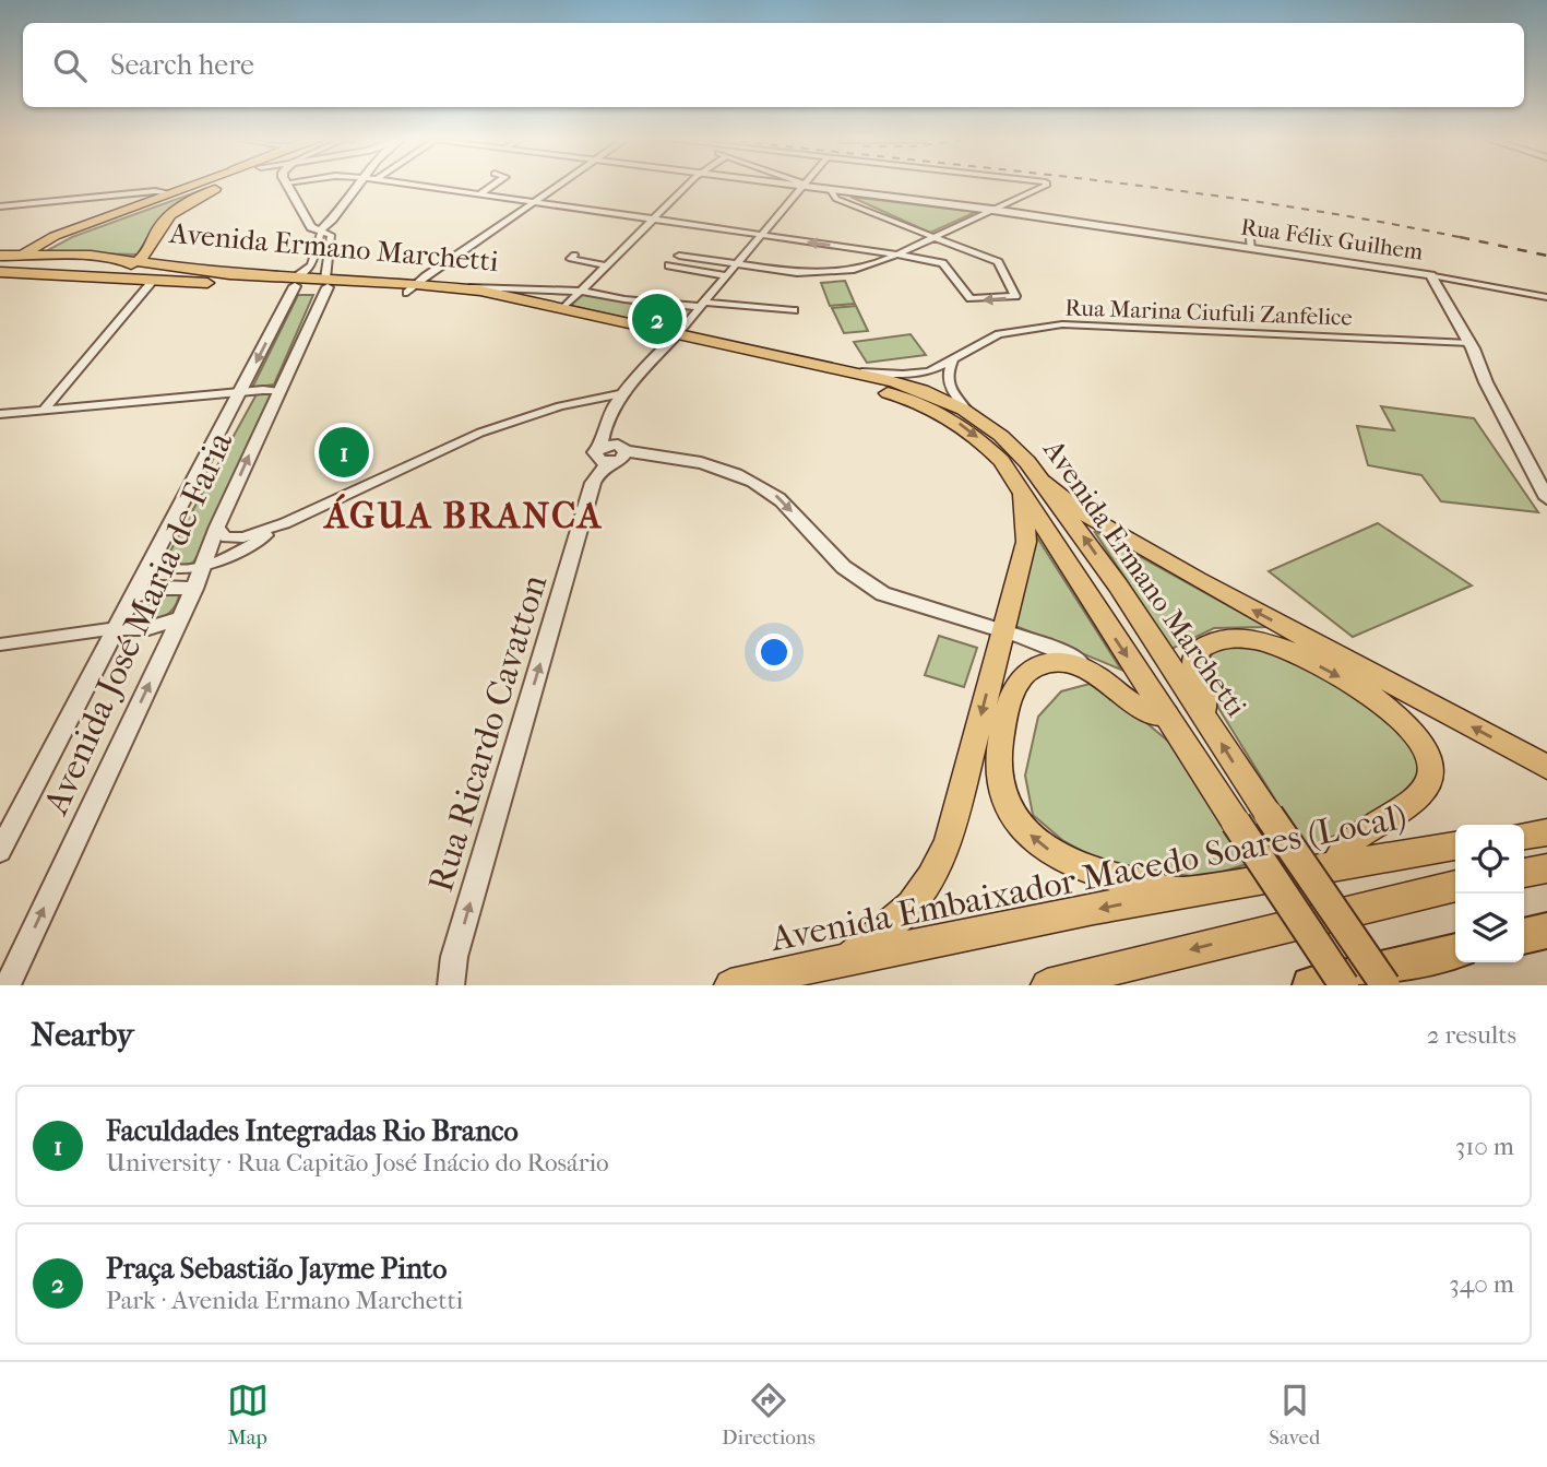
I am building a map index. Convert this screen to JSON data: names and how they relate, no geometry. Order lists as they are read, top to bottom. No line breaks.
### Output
{"streets":{"main road":["Avenida Ermano Marchetti","Avenida Embaixador Macedo Soares (Local)"],"street":["Rua Félix Guilhem","Rua Marina Ciufuli Zanfelice","Avenida José Maria de Faria","Rua Ricardo Cavatton"]},"crossings":[["Avenida Ermano Marchetti","Rua Marina Ciufuli Zanfelice"],["Avenida Ermano Marchetti","Avenida José Maria de Faria"],["Avenida Ermano Marchetti","Rua Ricardo Cavatton"]],"one_way":["Rua Ricardo Cavatton"],"districts":["ÁGUA BRANCA"],"page":{"search":"Search here","pins":["2","1"],"heading":["Nearby","2 results"],"list":[{"mark":"1","name":"Faculdades Integradas Rio Branco","note":"University · Rua Capitão José Inácio do Rosário","value":"310 m"},{"mark":"2","name":"Praça Sebastião Jayme Pinto","note":"Park · Avenida Ermano Marchetti","value":"340 m"}],"nav":["Map","Directions","Saved"]}}
